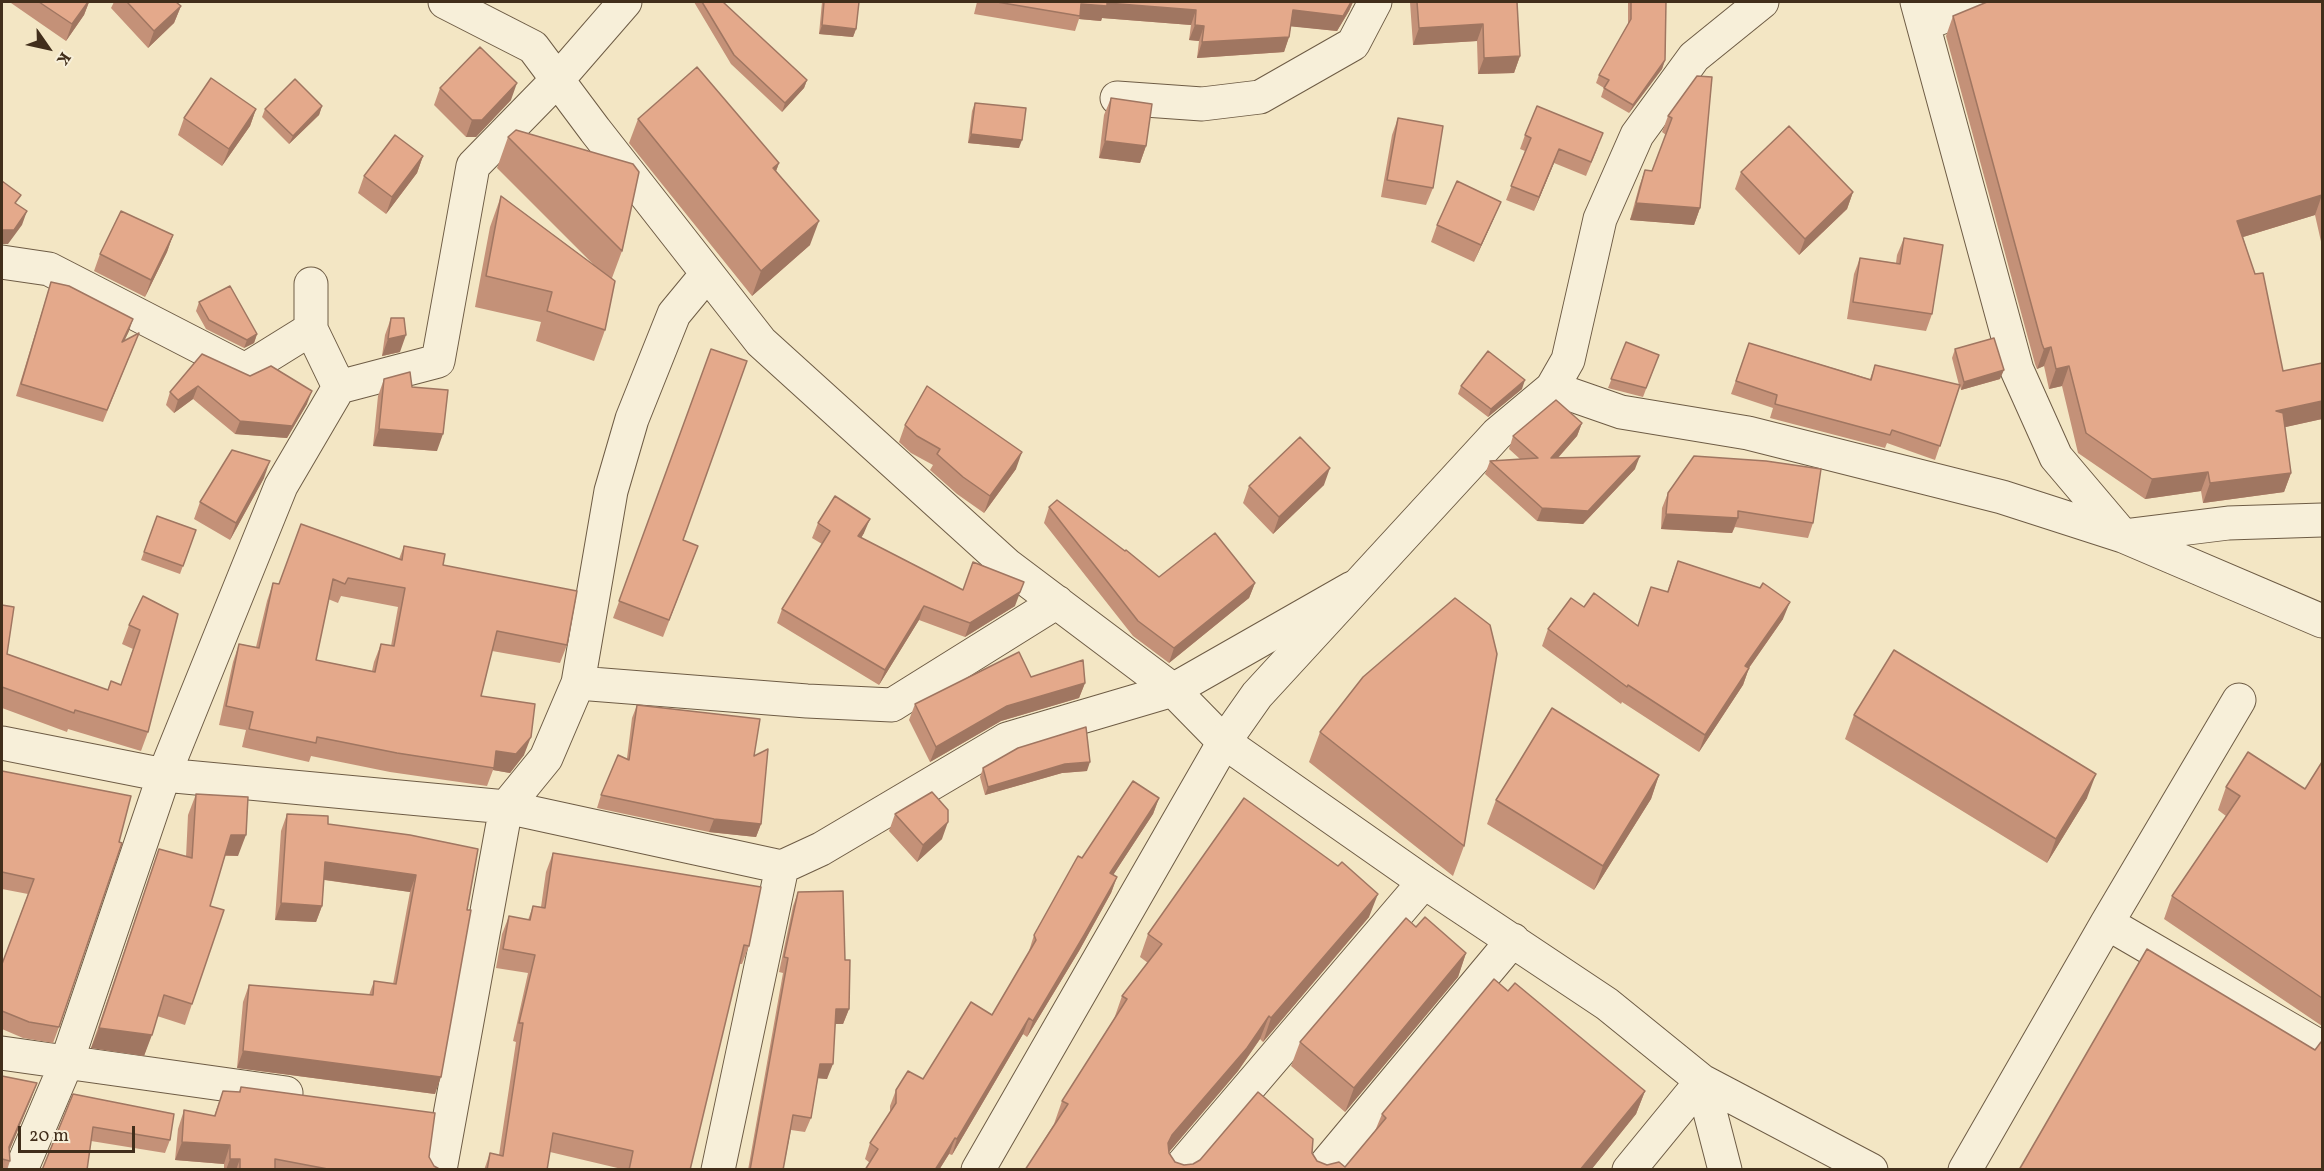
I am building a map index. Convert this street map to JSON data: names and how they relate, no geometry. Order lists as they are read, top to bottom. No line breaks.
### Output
{"scale_bar":"20 m","north":"bottom right"}
